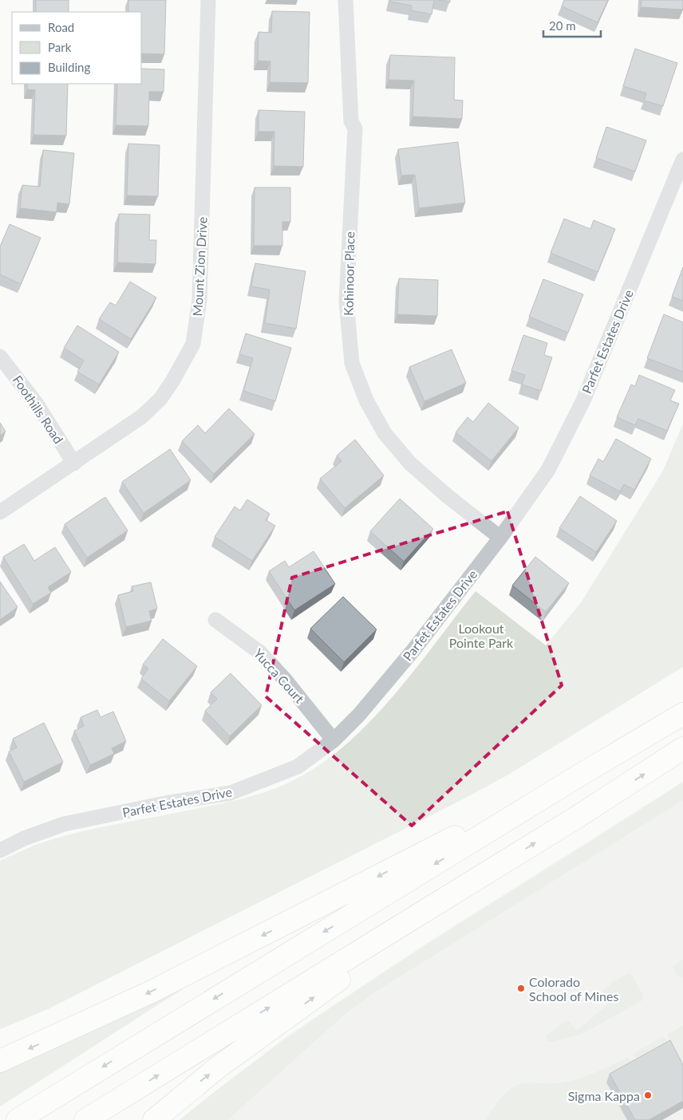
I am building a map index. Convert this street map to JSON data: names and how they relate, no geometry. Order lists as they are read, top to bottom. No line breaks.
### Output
{"streets":{"street":["Mount Zion Drive","Kohinoor Place","Parfet Estates Drive","Foothills Road","Yucca Court"]},"crossings":[["Mount Zion Drive","Foothills Road"],["Kohinoor Place","Parfet Estates Drive"],["Parfet Estates Drive","Yucca Court"]],"parks":["Lookout Pointe Park"],"places":["Colorado School of Mines","Sigma Kappa"],"legend":["Road","Park","Building"],"scale_bar":"20 m"}
